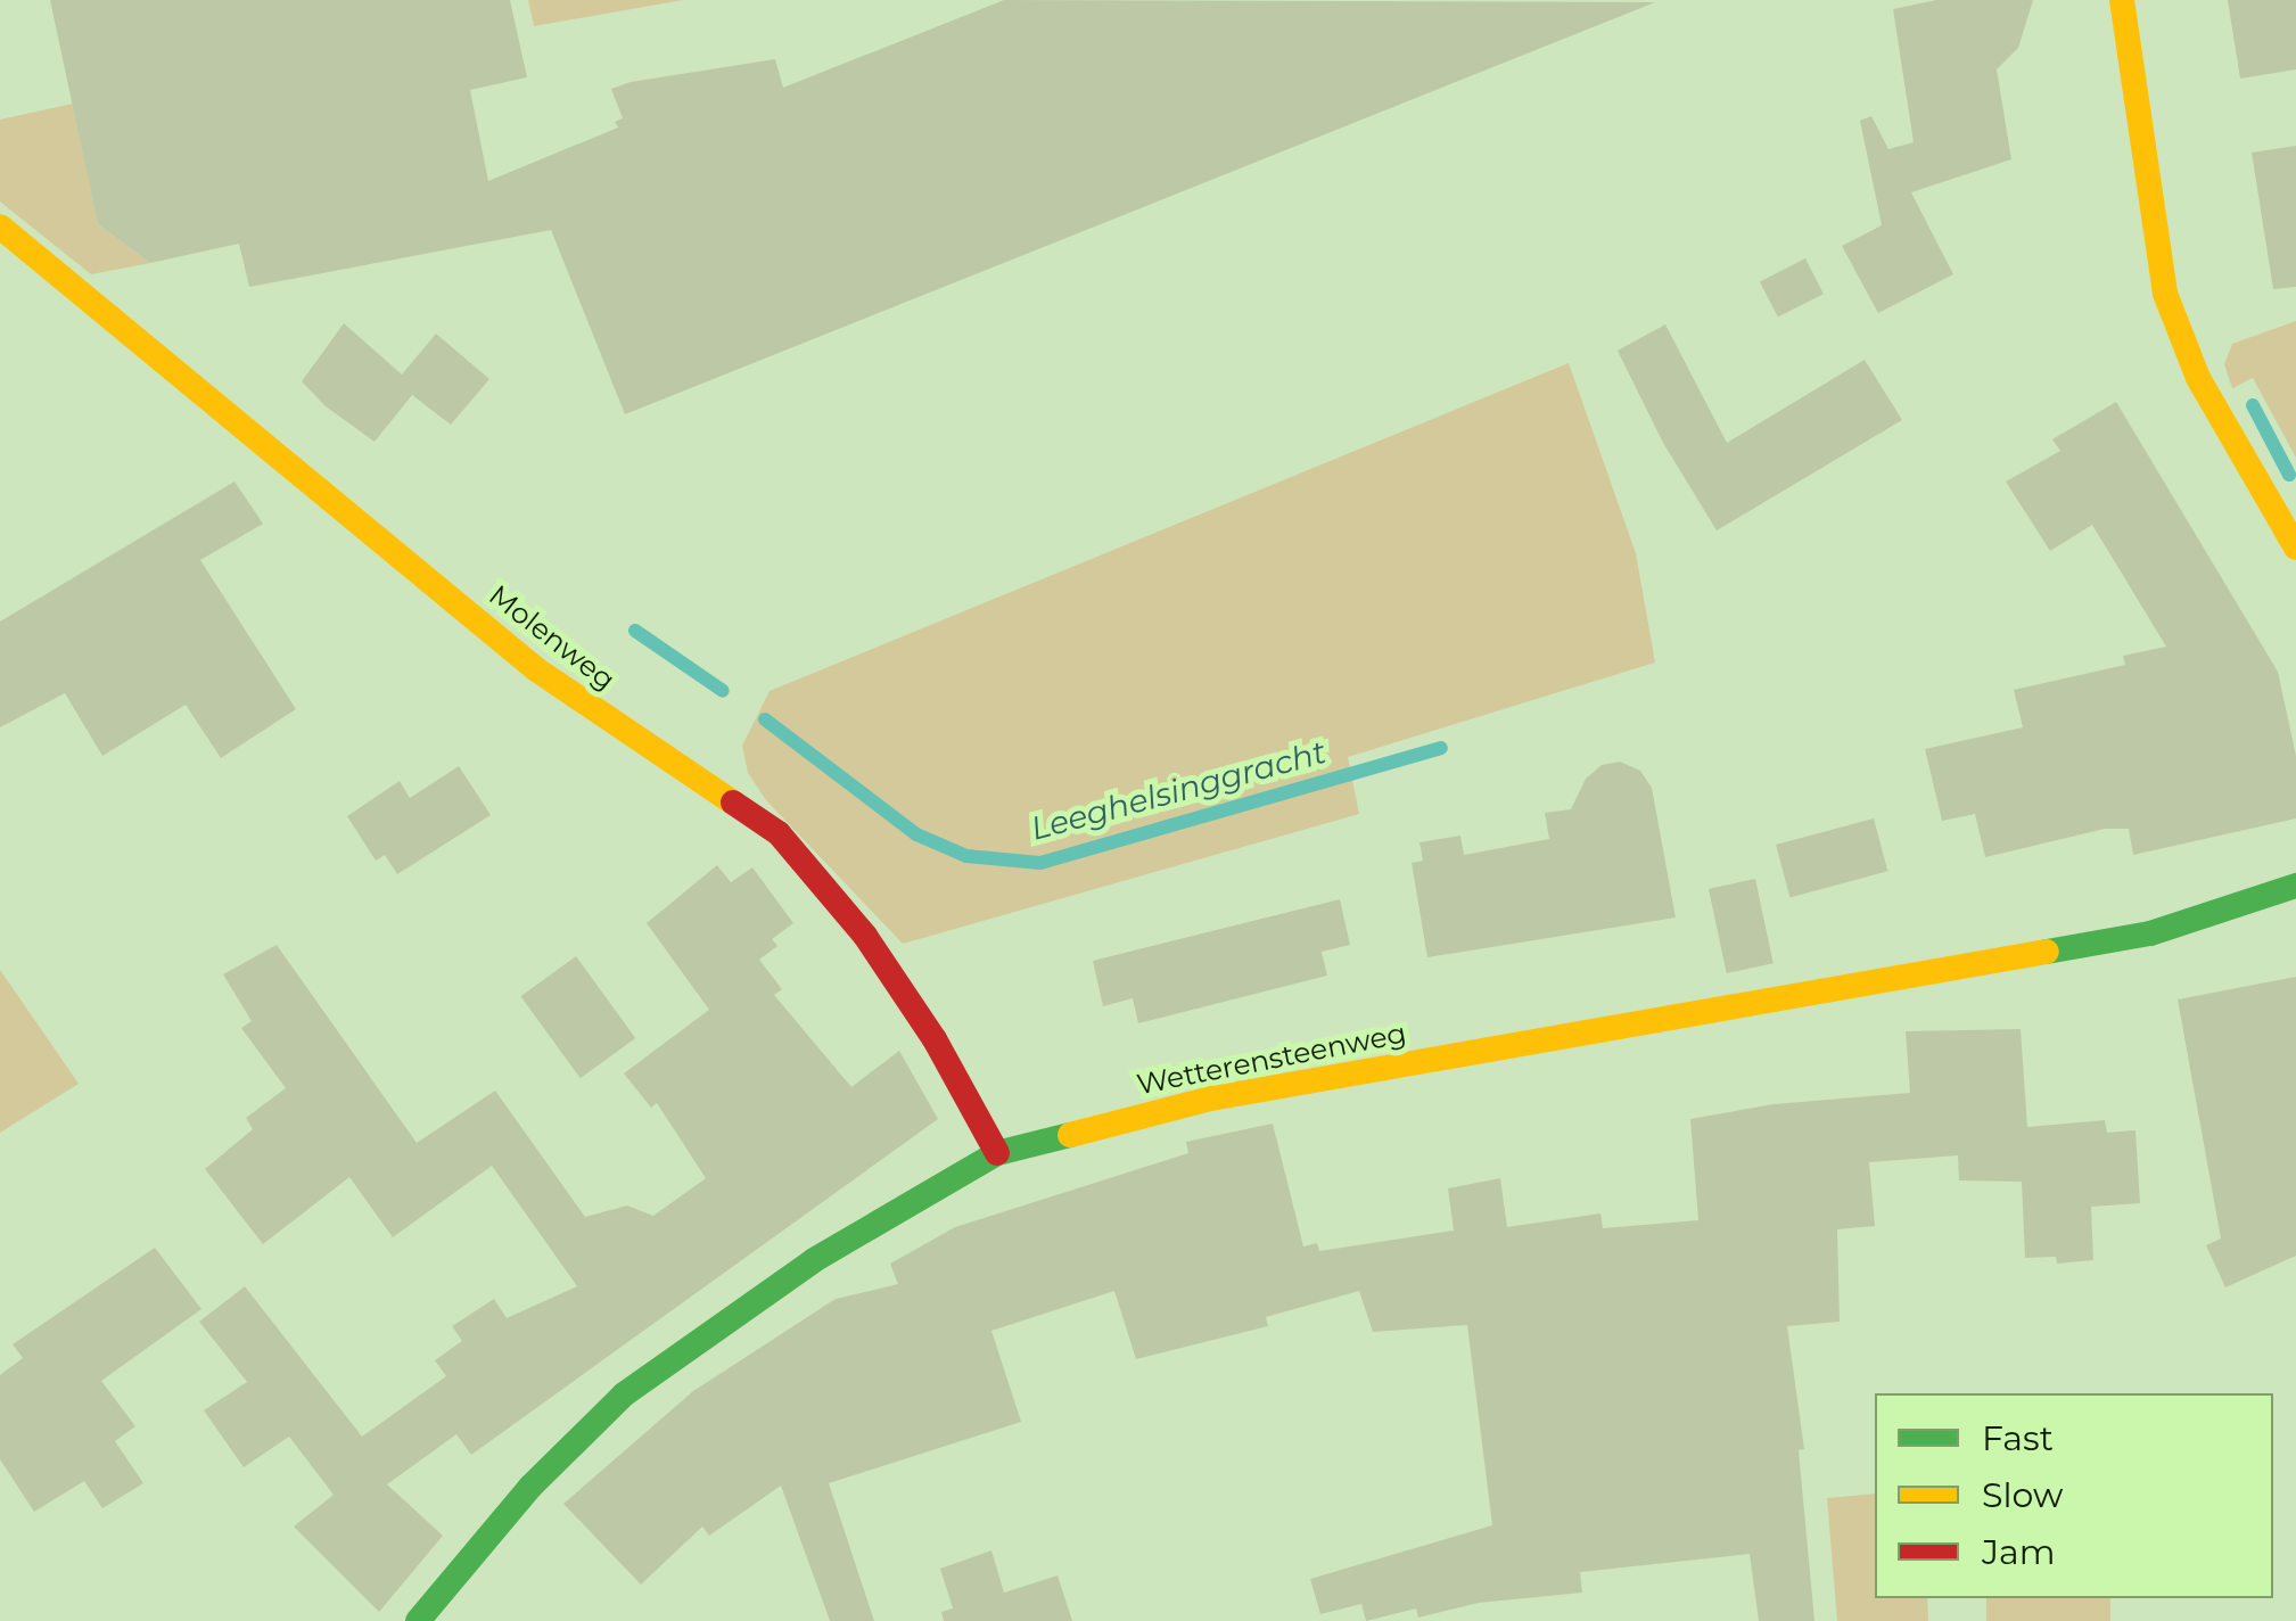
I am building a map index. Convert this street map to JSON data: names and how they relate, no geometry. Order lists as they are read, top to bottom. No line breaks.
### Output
{"streets":{"street":["Molenweg","Wetterensteenweg"]},"crossings":[["Molenweg","Wetterensteenweg"]],"water":["Leeghelsinggracht"],"legend":["Fast","Slow","Jam"]}
